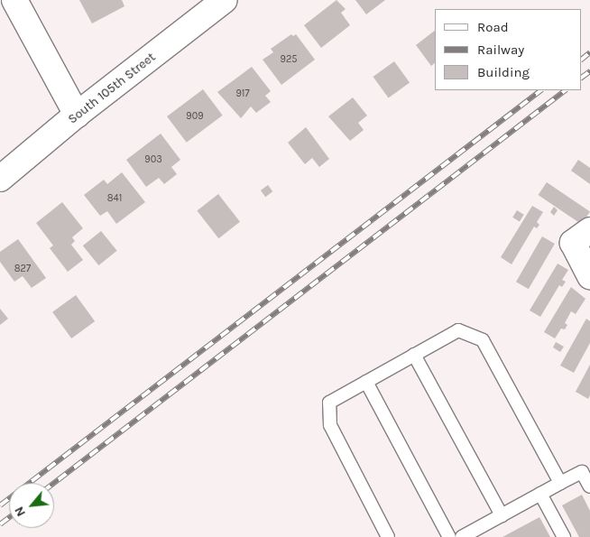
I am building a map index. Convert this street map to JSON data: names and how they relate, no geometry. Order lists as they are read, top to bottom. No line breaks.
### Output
{"streets":{"street":["South 105th Street"]},"house_numbers":["925","917","909","903","841","827"],"legend":["Road","Railway","Building"],"north":"bottom left"}
